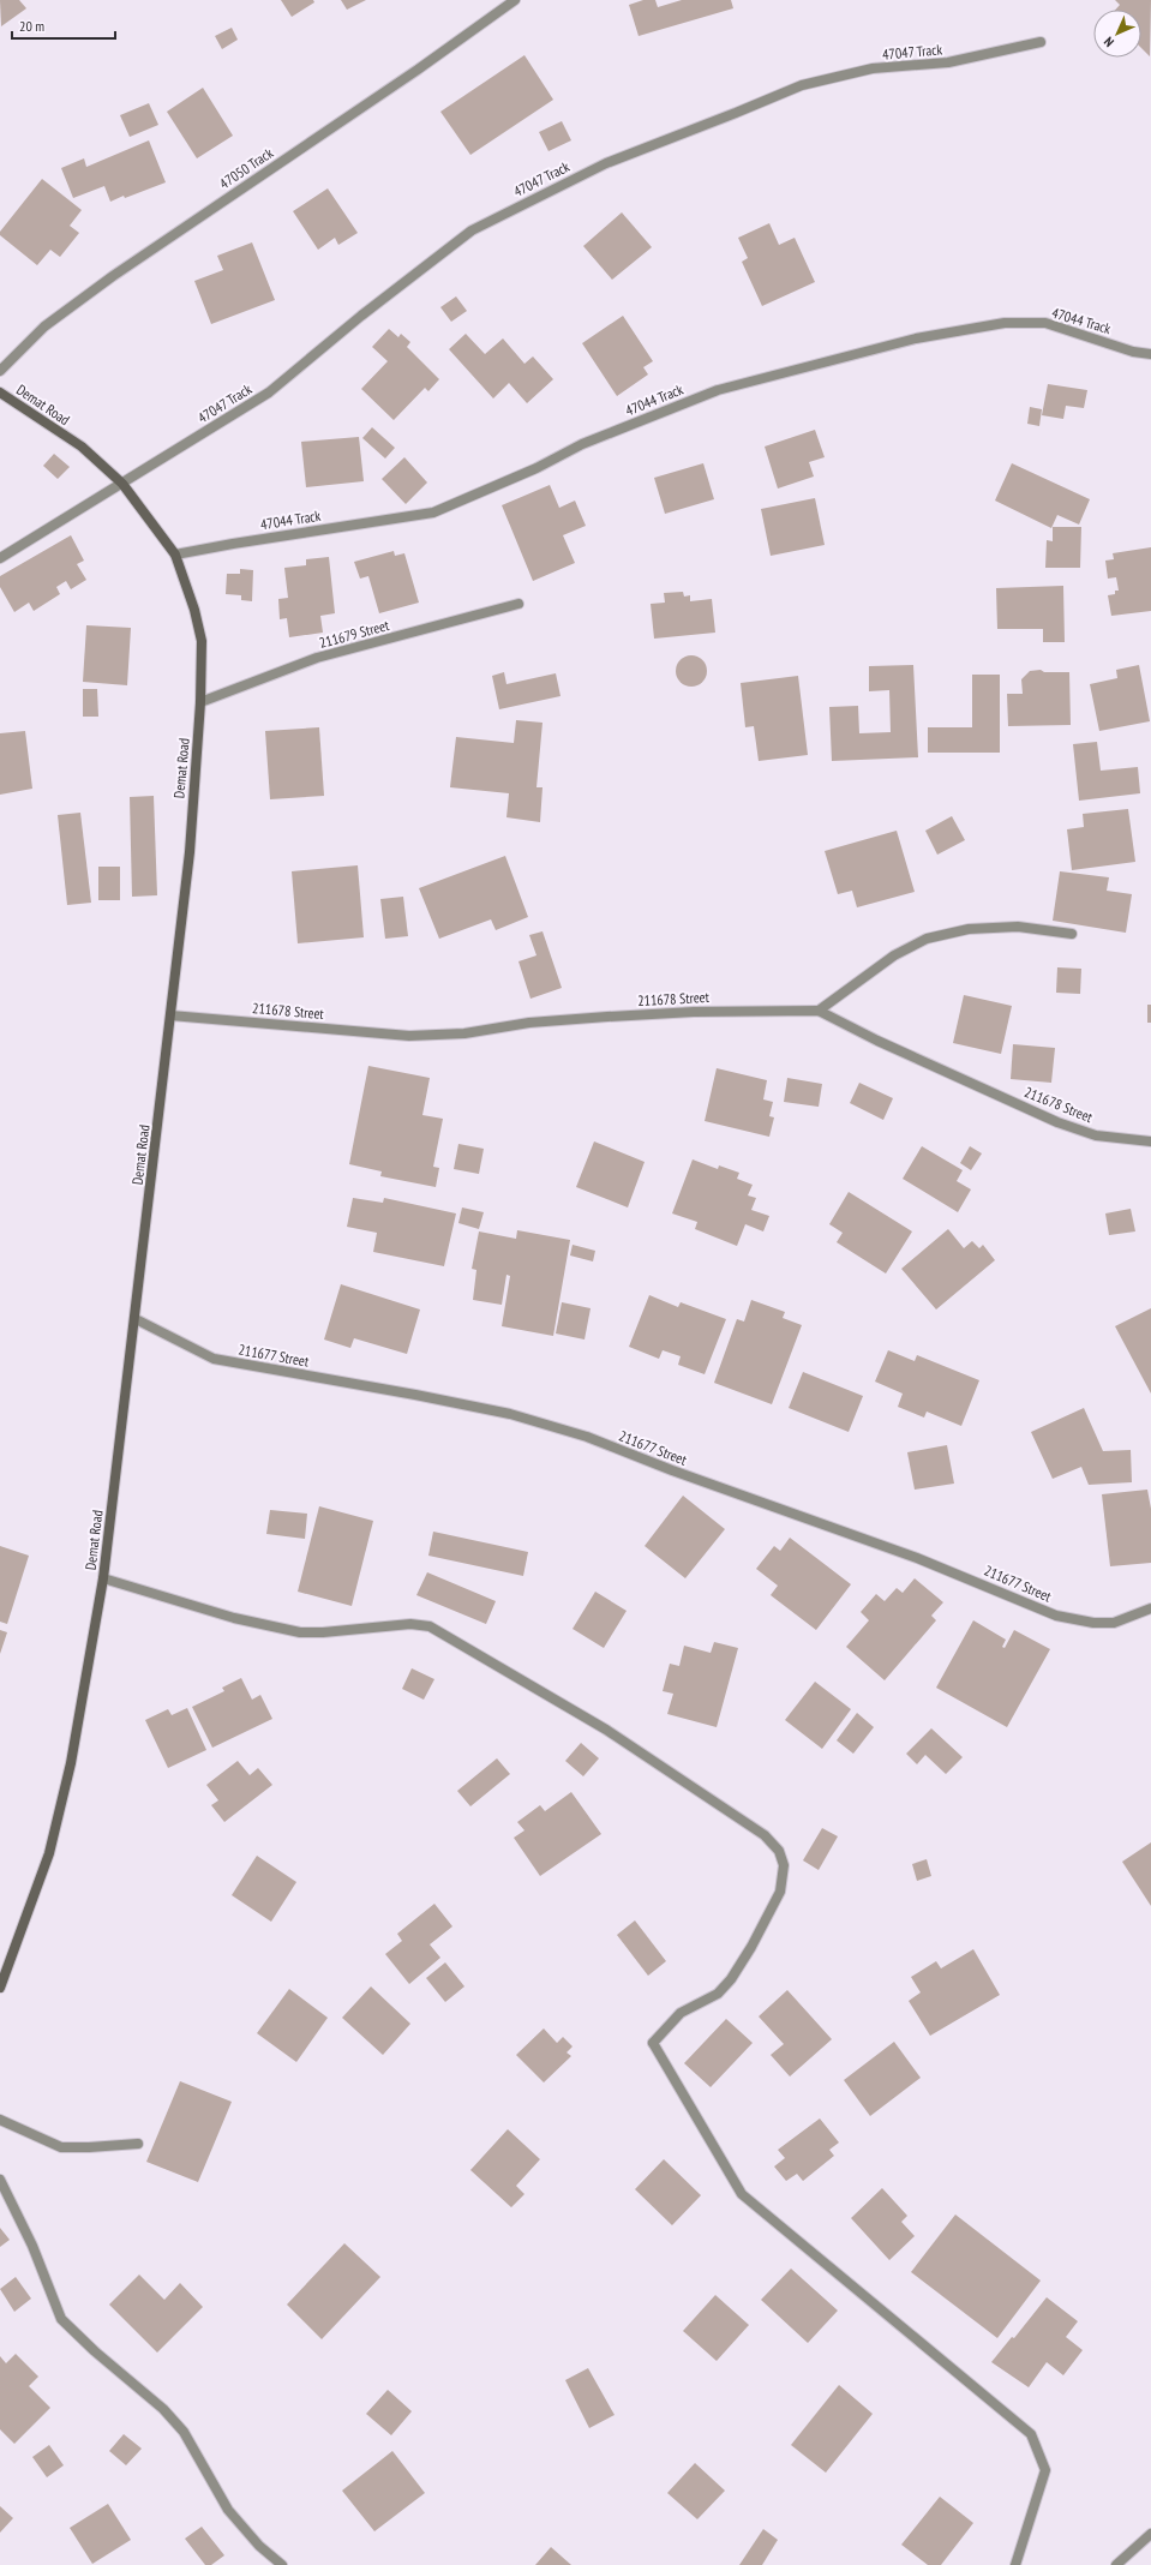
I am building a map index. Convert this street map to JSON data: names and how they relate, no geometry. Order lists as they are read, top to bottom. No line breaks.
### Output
{"streets":{"street":["47047 Track","47050 Track","47044 Track","Demat Road","211679 Street","211678 Street","211677 Street"]},"crossings":[["47047 Track","Demat Road"],["47044 Track","Demat Road"],["Demat Road","211679 Street"],["Demat Road","211678 Street"],["Demat Road","211677 Street"]],"scale_bar":"20 m","north":"bottom left"}
